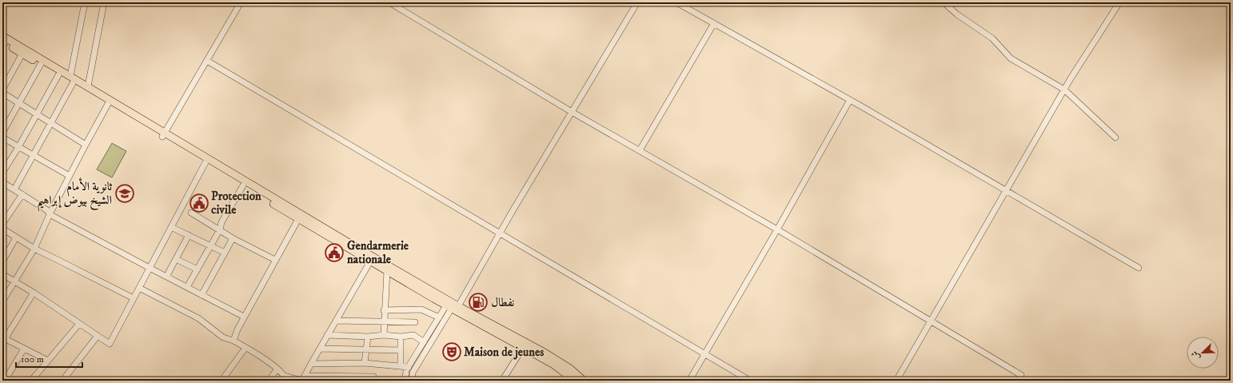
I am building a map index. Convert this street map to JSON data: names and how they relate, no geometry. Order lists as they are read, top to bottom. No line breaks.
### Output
{"places":{"school or university":["ثانوية الأمام الشيخ بيوض إبراهيم"],"public building":["Protection civile","Gendarmerie nationale"],"fuel station":["نفطال"],"theatre":["Maison de jeunes"]},"scale_bar":"100 m","north":"bottom left"}
